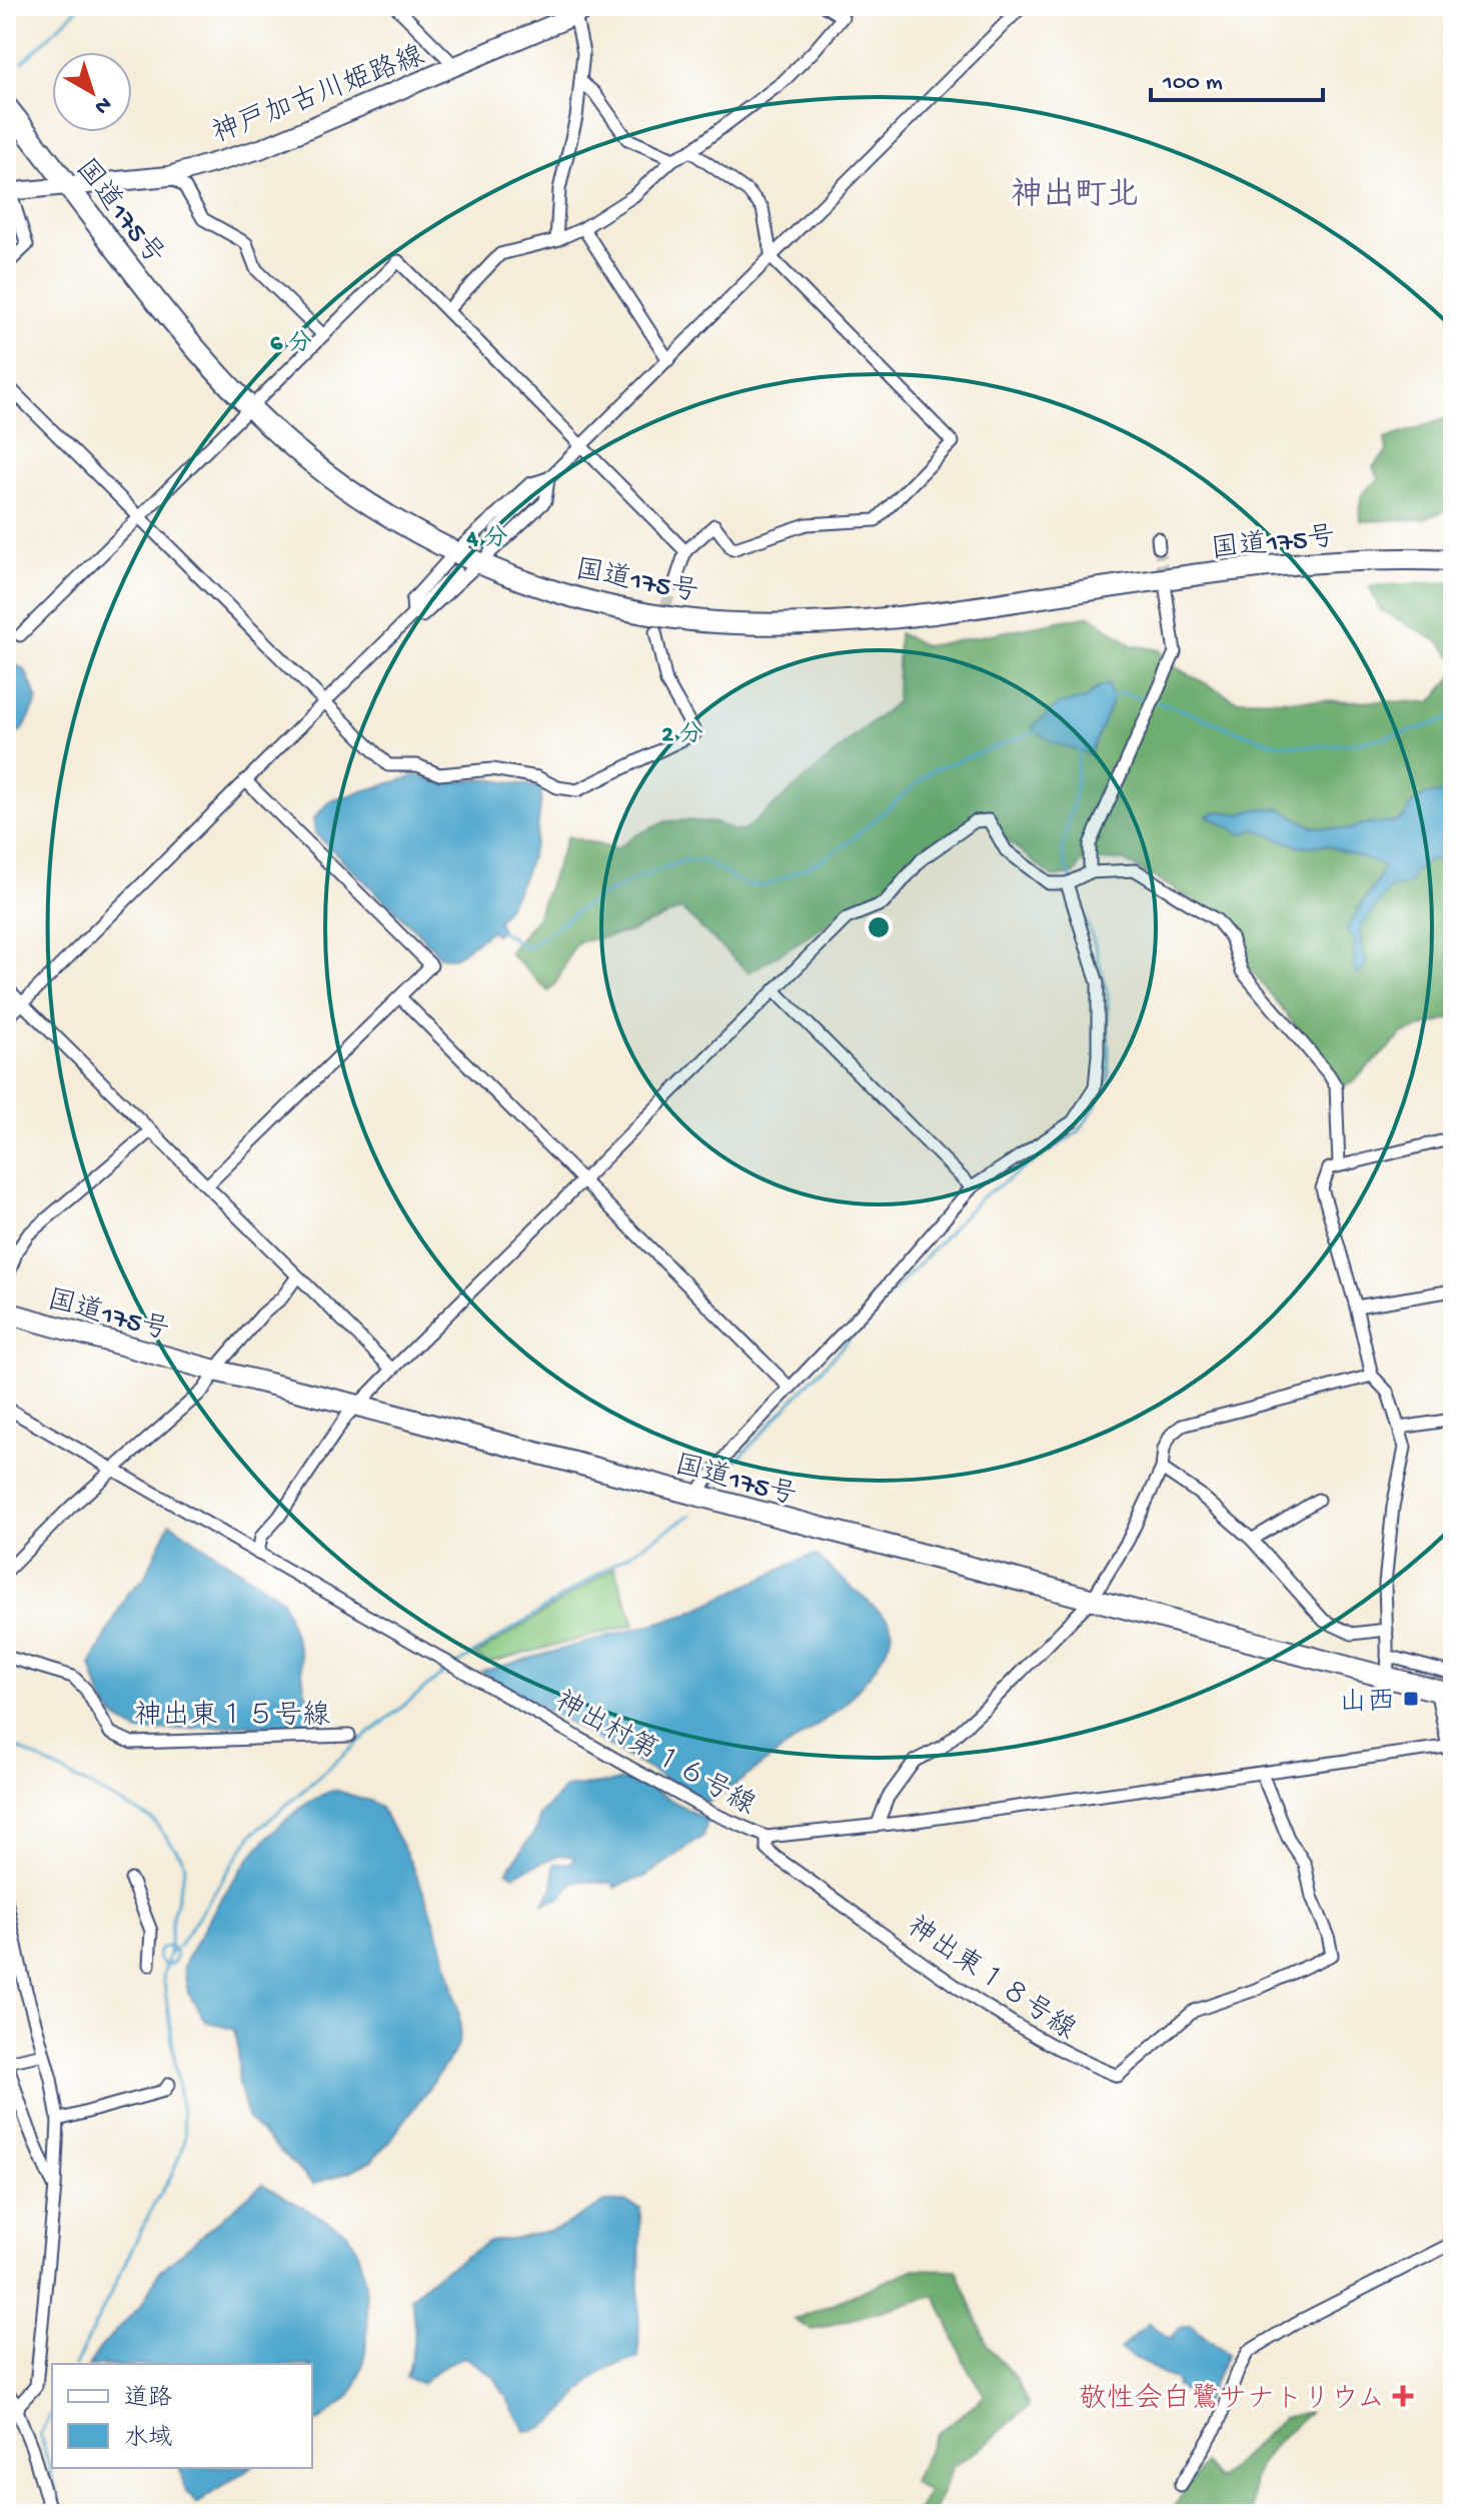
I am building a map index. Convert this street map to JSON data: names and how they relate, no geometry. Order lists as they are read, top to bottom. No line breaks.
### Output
{"streets":{"highway":["国道175号"],"main road":["神戸加古川姫路線"],"street":["神出東１５号線","神出村第１６号線","神出東１８号線"]},"crossings":[["神戸加古川姫路線","国道175号"],["神出村第１６号線","神出東１８号線"]],"districts":["神出町北"],"places":{"transit":["山西"],"health":["敬性会白鷺サナトリウム"]},"legend":["道路","水域"],"scale_bar":"100 m","north":"bottom right","rings":["6 分","4 分","2 分"]}
